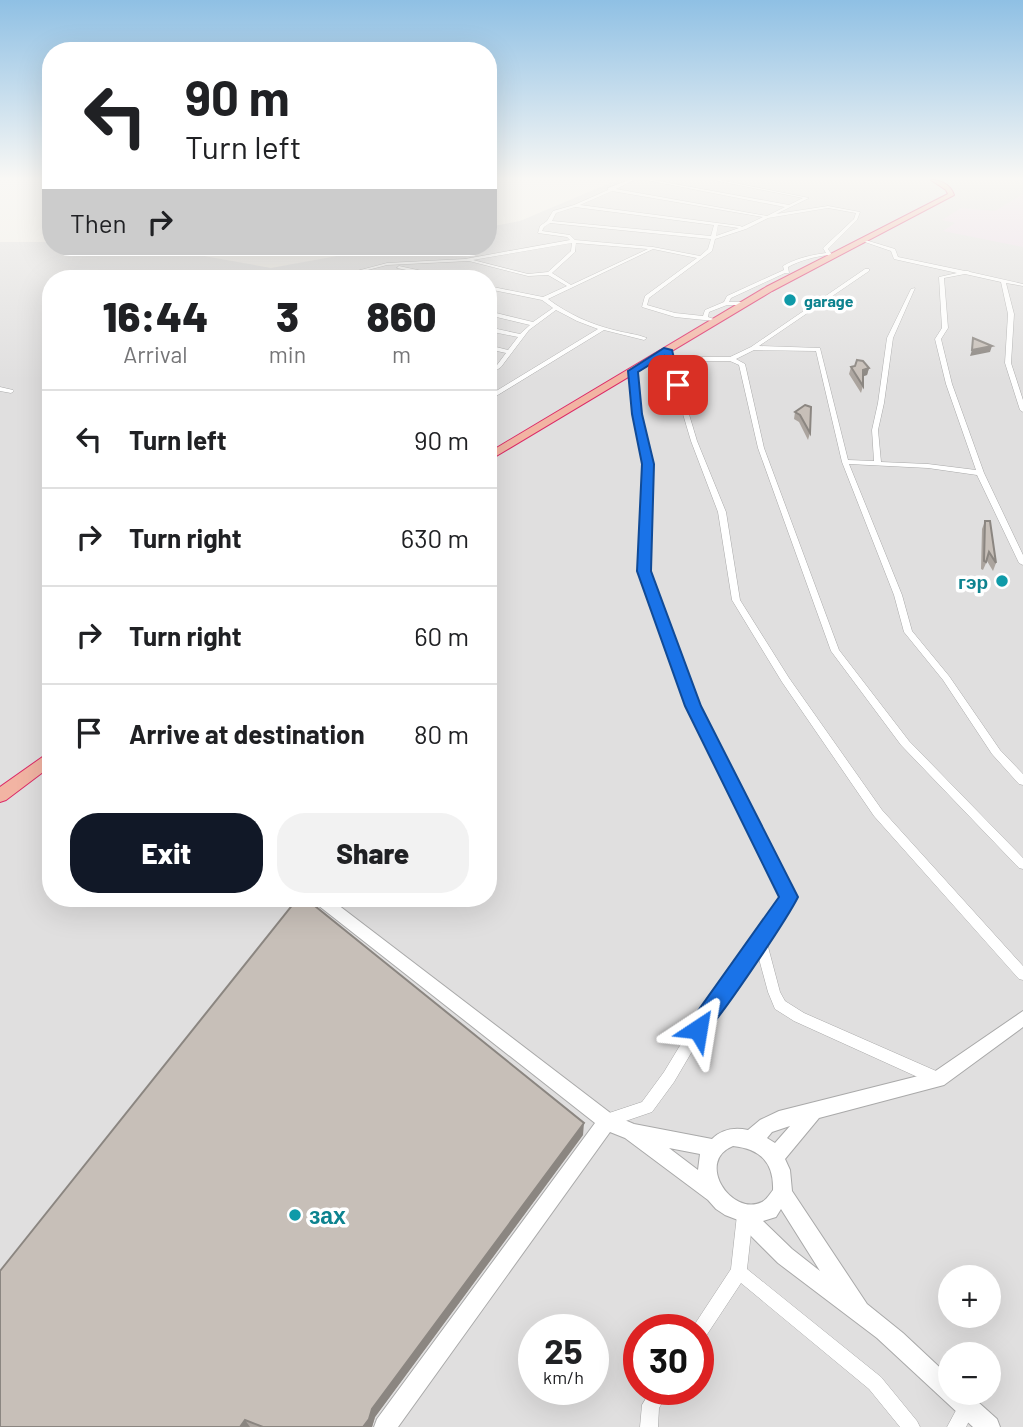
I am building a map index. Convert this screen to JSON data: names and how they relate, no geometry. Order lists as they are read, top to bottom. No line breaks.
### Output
{"places":["garage","гэр","зах"],"page":{"turn":["90 m","Turn left"],"then":"Then","eta":["16:44","Arrival","3","min","860","m"],"list":[{"name":"Turn left","value":"90 m"},{"name":"Turn right","value":"630 m"},{"name":"Turn right","value":"60 m"},{"name":"Arrive at destination","value":"80 m"}],"buttons":["Exit","Share"],"map_buttons":["+","−"],"speed":"25 km/h","limit":"30"}}
